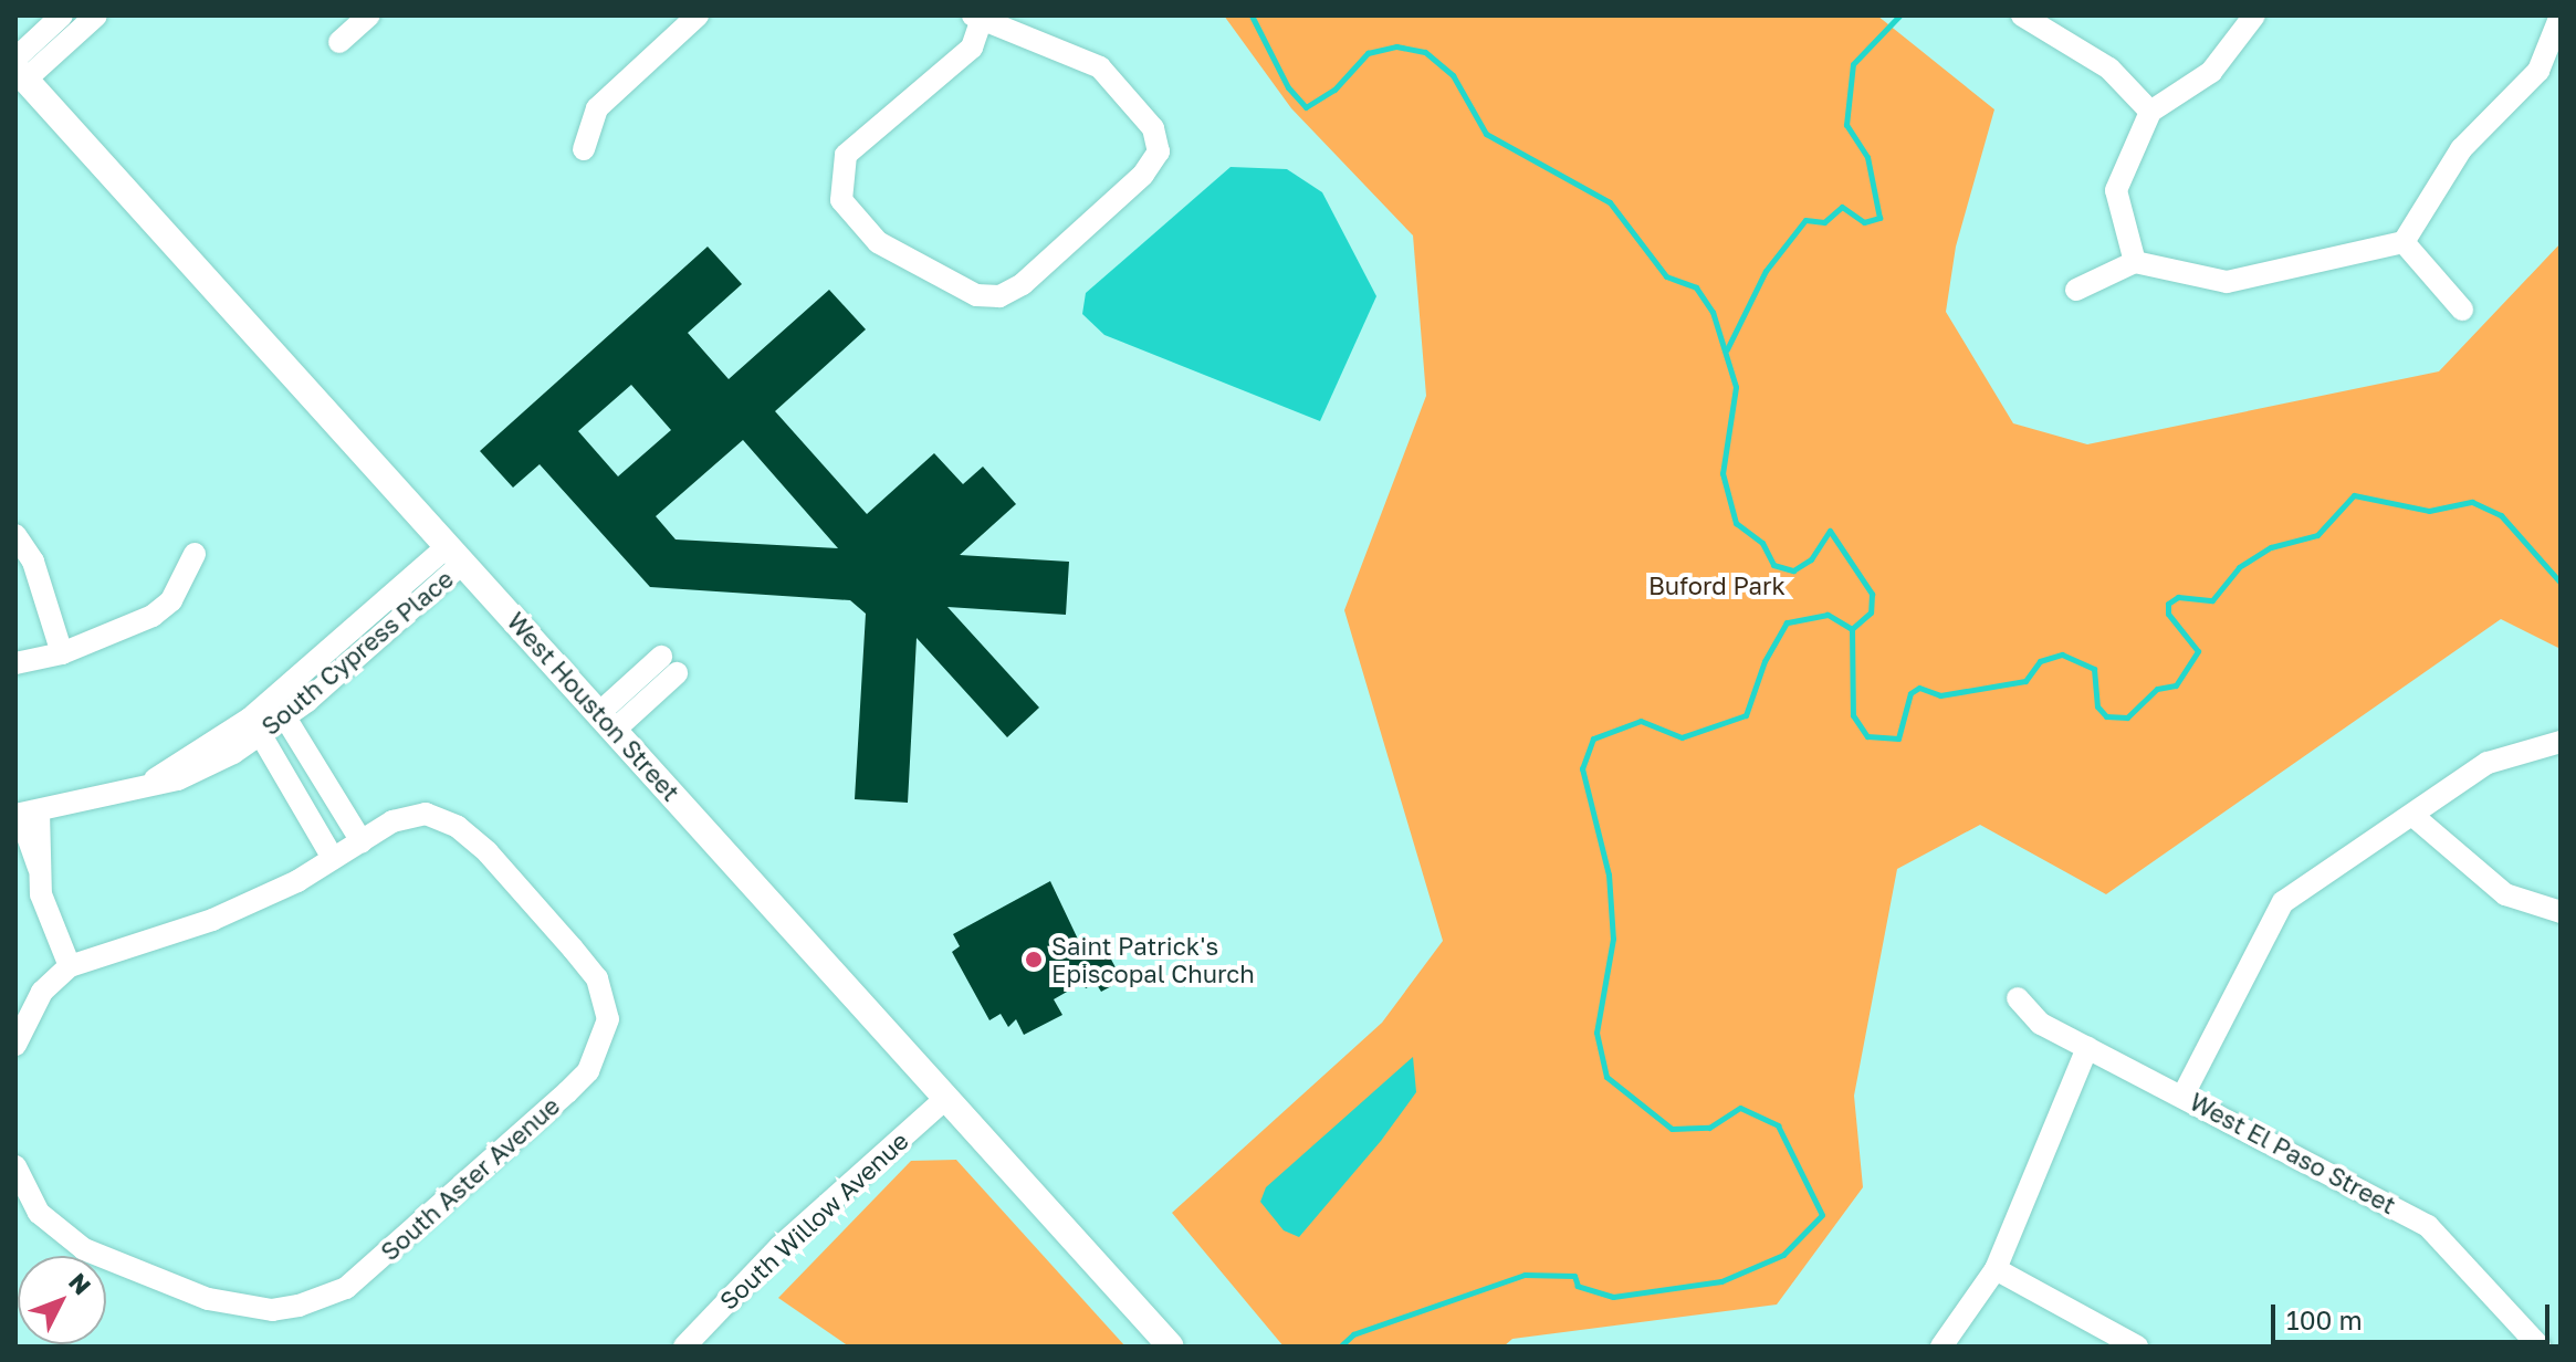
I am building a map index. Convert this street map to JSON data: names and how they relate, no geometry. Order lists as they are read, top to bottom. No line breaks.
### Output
{"streets":{"main road":["West Houston Street"],"street":["South Cypress Place","West El Paso Street","South Aster Avenue","South Willow Avenue"]},"crossings":[["South Cypress Place","West Houston Street"],["West Houston Street","South Willow Avenue"]],"parks":["Buford Park"],"places":["Saint Patrick's Episcopal Church"],"scale_bar":"100 m","north":"top right"}
